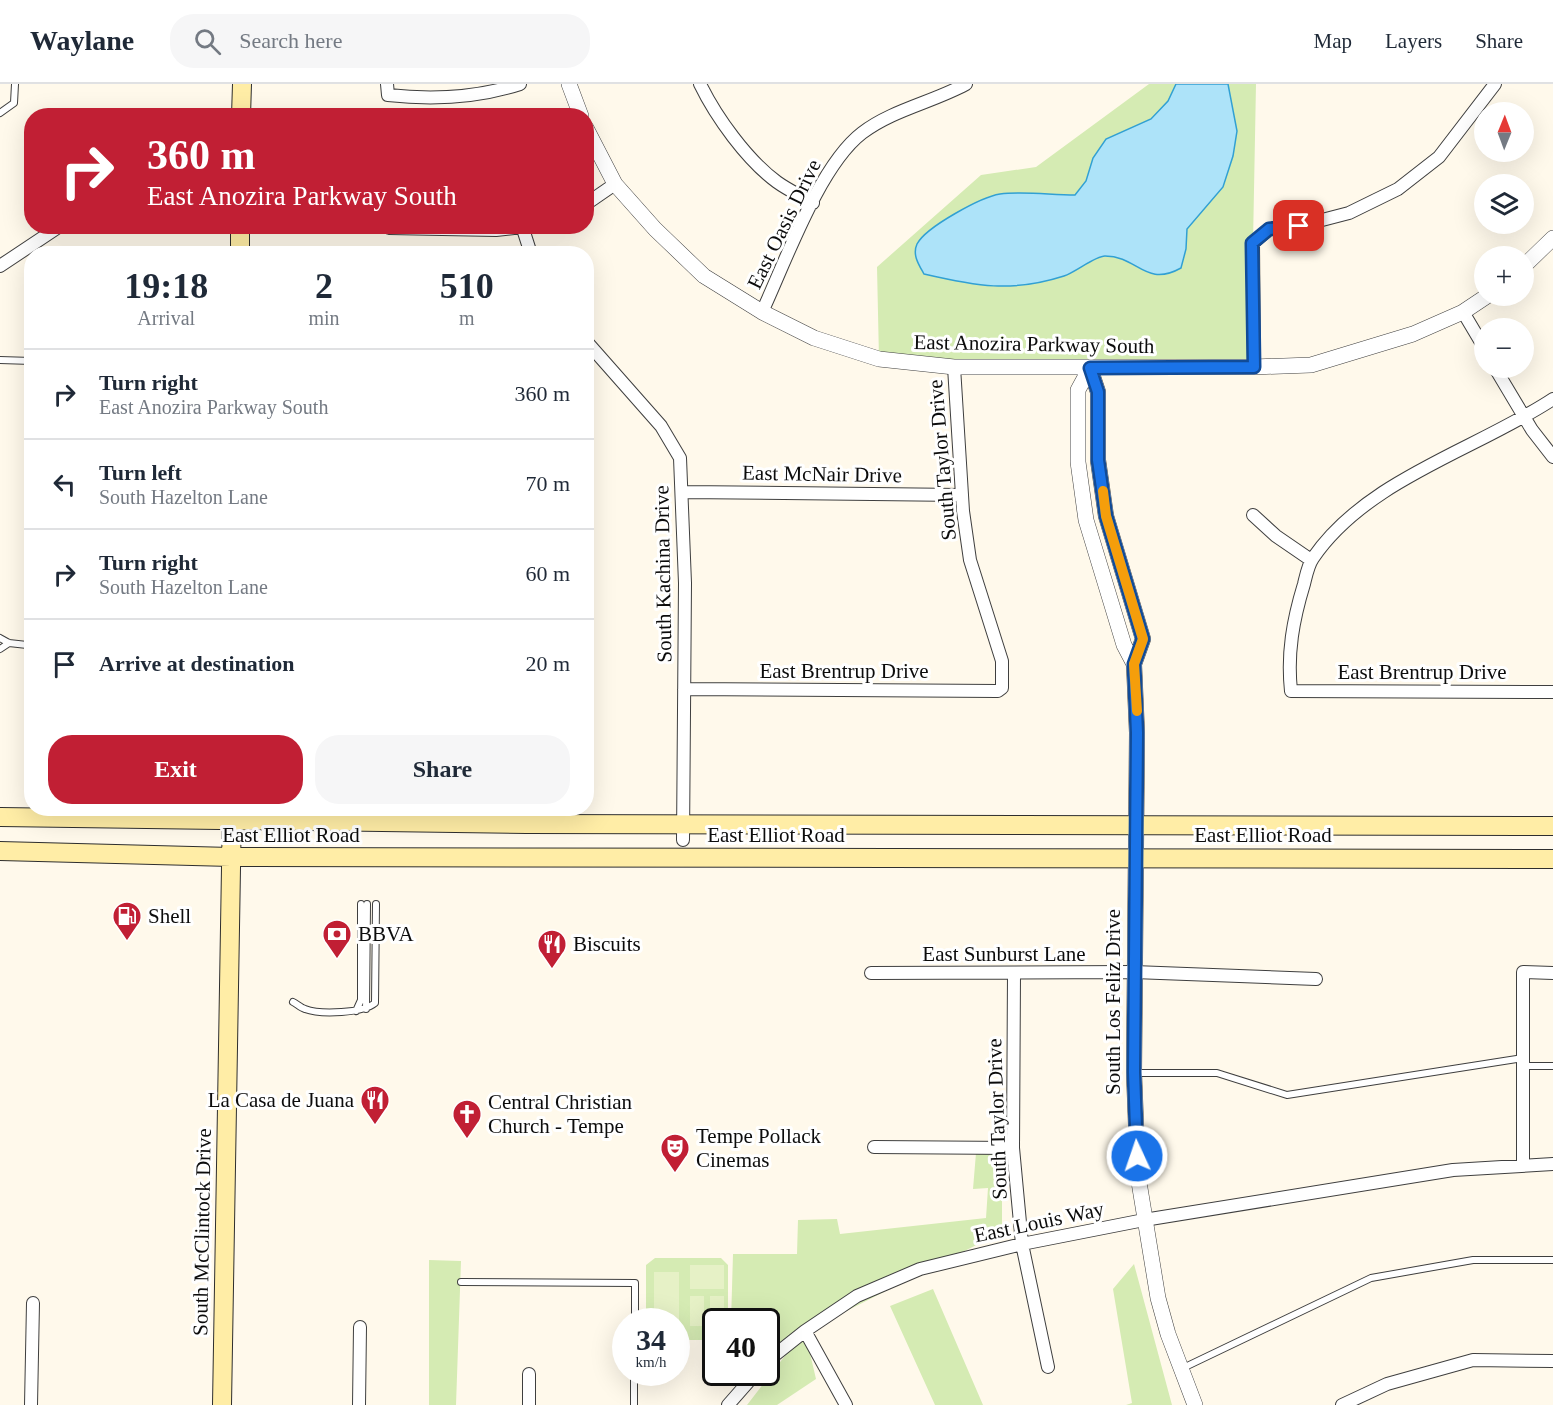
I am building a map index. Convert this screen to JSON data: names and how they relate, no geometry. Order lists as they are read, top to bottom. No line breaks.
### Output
{"streets":{"main road":["East Elliot Road","South McClintock Drive"],"street":["East Oasis Drive","East Anozira Parkway South","South Taylor Drive","East McNair Drive","South Kachina Drive","East Brentrup Drive","East Sunburst Lane","South Los Feliz Drive","East Louis Way"]},"crossings":[["East Oasis Drive","East Anozira Parkway South"],["East Anozira Parkway South","South Taylor Drive"],["East Anozira Parkway South","South Los Feliz Drive"],["South Taylor Drive","East McNair Drive"],["South Taylor Drive","East Brentrup Drive"],["South Taylor Drive","East Sunburst Lane"],["South Taylor Drive","East Louis Way"],["East McNair Drive","South Kachina Drive"],["South Kachina Drive","East Brentrup Drive"],["South Kachina Drive","East Elliot Road"],["East Elliot Road","South Los Feliz Drive"],["East Elliot Road","South McClintock Drive"],["East Sunburst Lane","South Los Feliz Drive"],["South Los Feliz Drive","East Louis Way"]],"places":{"fuel station":["Shell"],"bank":["BBVA"],"restaurant":["Biscuits","La Casa de Juana"],"church":["Central Christian Church - Tempe"],"theatre":["Tempe Pollack Cinemas"]},"north":"top","page":{"header":"Waylane","search":"Search here","nav":["Map","Layers","Share"],"map_buttons":["+","−"],"turn":["360 m","East Anozira Parkway South"],"eta":["19:18","Arrival","2","min","510","m"],"list":[{"name":"Turn right","note":"East Anozira Parkway South","value":"360 m"},{"name":"Turn left","note":"South Hazelton Lane","value":"70 m"},{"name":"Turn right","note":"South Hazelton Lane","value":"60 m"},{"name":"Arrive at destination","value":"20 m"}],"buttons":["Exit","Share"],"speed":"34 km/h","limit":"40"}}
